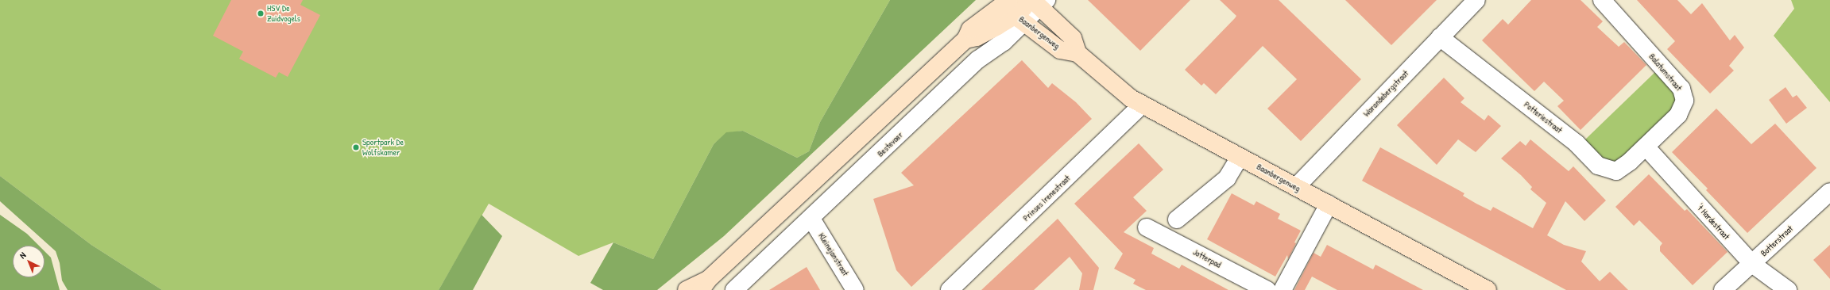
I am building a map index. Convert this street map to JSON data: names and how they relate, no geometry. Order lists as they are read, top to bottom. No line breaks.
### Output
{"streets":{"main road":["Baanbergenweg","Bestevaer"],"street":["Balatumstraat","Warandebergstraat","Potteriestraat","Prinses Irenestraat","'t Hardestraat","Botterstraat","Kleinejanstraat","Jotterpad"]},"crossings":[["Baanbergenweg","Warandebergstraat"],["Baanbergenweg","Bestevaer"],["Baanbergenweg","Prinses Irenestraat"],["Balatumstraat","Potteriestraat"],["Balatumstraat","'t Hardestraat"],["Warandebergstraat","Potteriestraat"],["Potteriestraat","'t Hardestraat"],["Bestevaer","Kleinejanstraat"],["'t Hardestraat","Botterstraat"]],"places":["HSV De Zuidvogels","Sportpark De Wolfskamer"],"north":"top left"}
